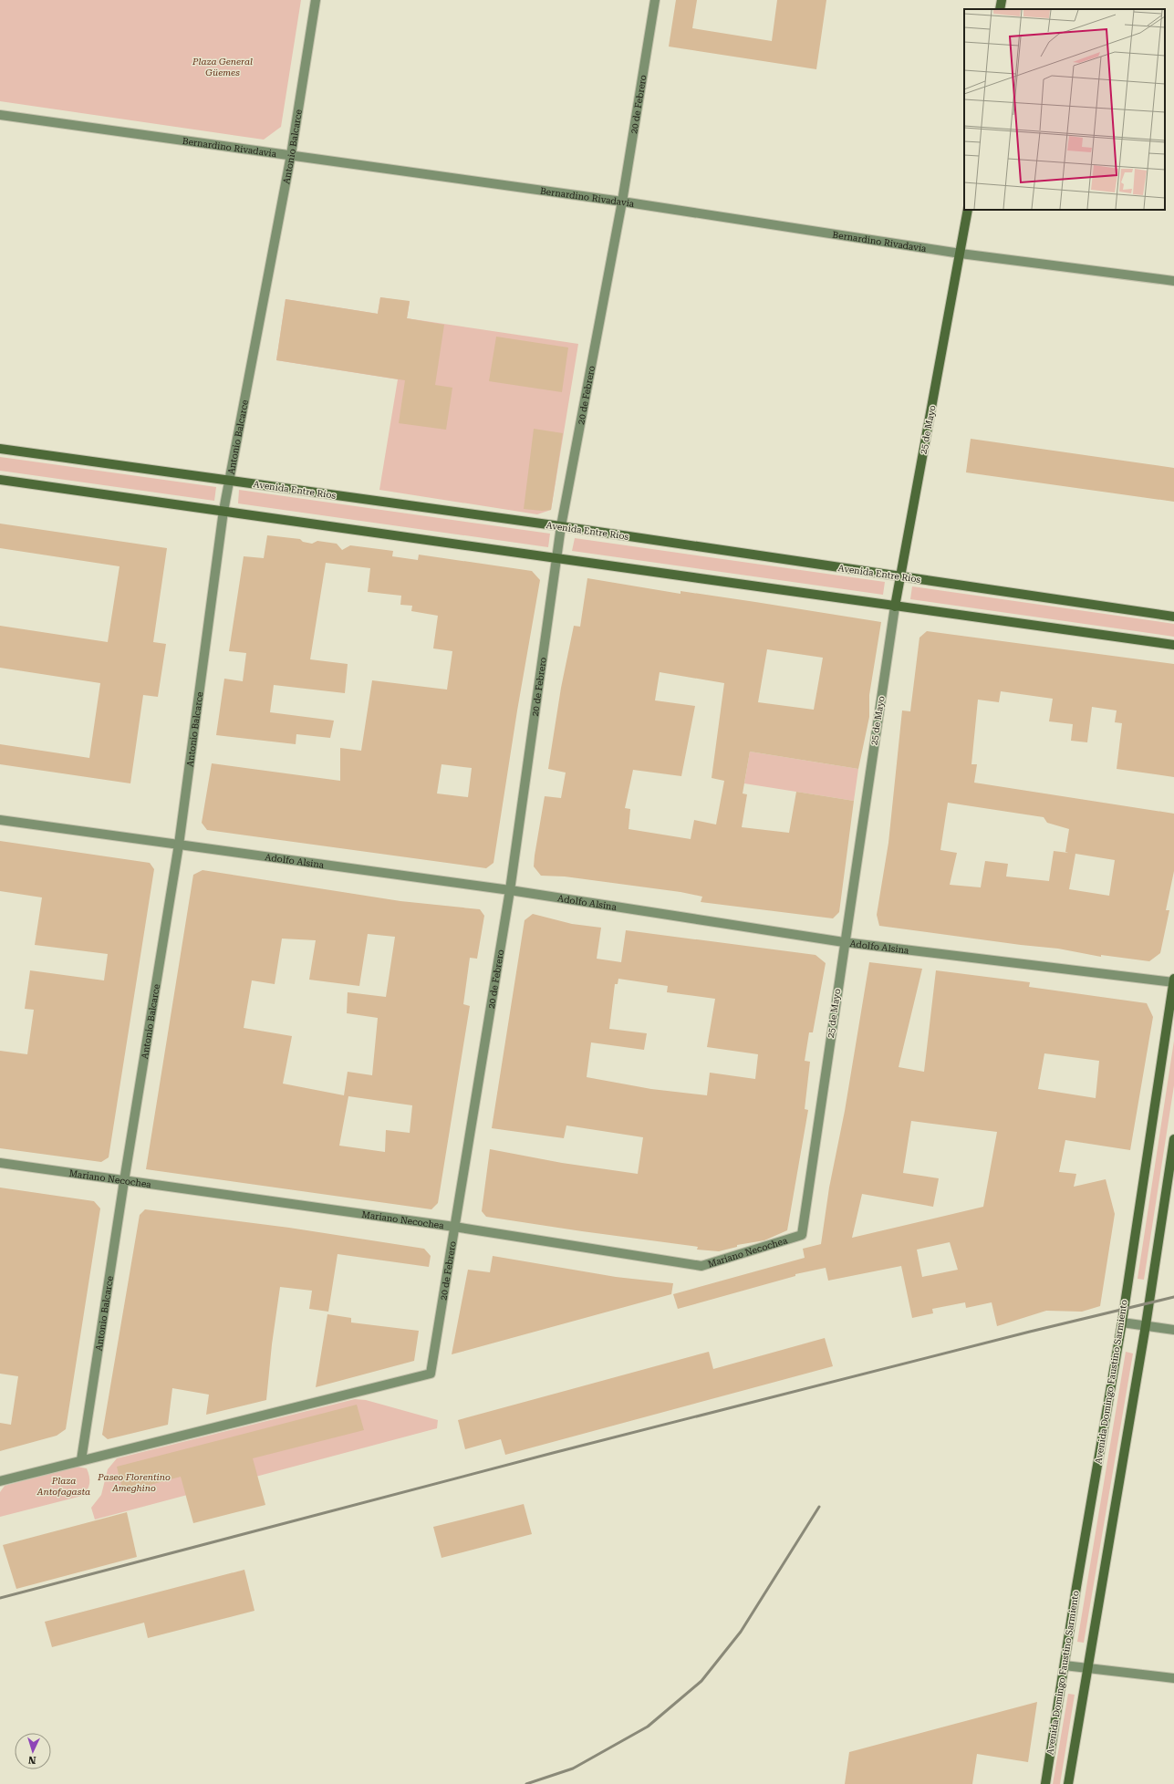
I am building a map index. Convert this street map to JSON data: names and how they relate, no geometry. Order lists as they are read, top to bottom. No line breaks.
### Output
{"streets":{"main road":["25 de Mayo","Avenida Entre Ríos","Avenida Domingo Faustino Sarmiento"],"street":["20 de Febrero","Bernardino Rivadavia","Antonio Balcarce","Adolfo Alsina","Mariano Necochea"]},"crossings":[["20 de Febrero","Bernardino Rivadavia"],["20 de Febrero","Antonio Balcarce"],["20 de Febrero","Avenida Entre Ríos"],["20 de Febrero","Adolfo Alsina"],["20 de Febrero","Mariano Necochea"],["Bernardino Rivadavia","Antonio Balcarce"],["Bernardino Rivadavia","25 de Mayo"],["Antonio Balcarce","Avenida Entre Ríos"],["Antonio Balcarce","Adolfo Alsina"],["Antonio Balcarce","Mariano Necochea"],["25 de Mayo","Avenida Entre Ríos"],["25 de Mayo","Adolfo Alsina"],["25 de Mayo","Mariano Necochea"],["Adolfo Alsina","Avenida Domingo Faustino Sarmiento"]],"parks":["Plaza General Güemes","Paseo Florentino Ameghino","Plaza Antofagasta"],"north":"bottom"}
